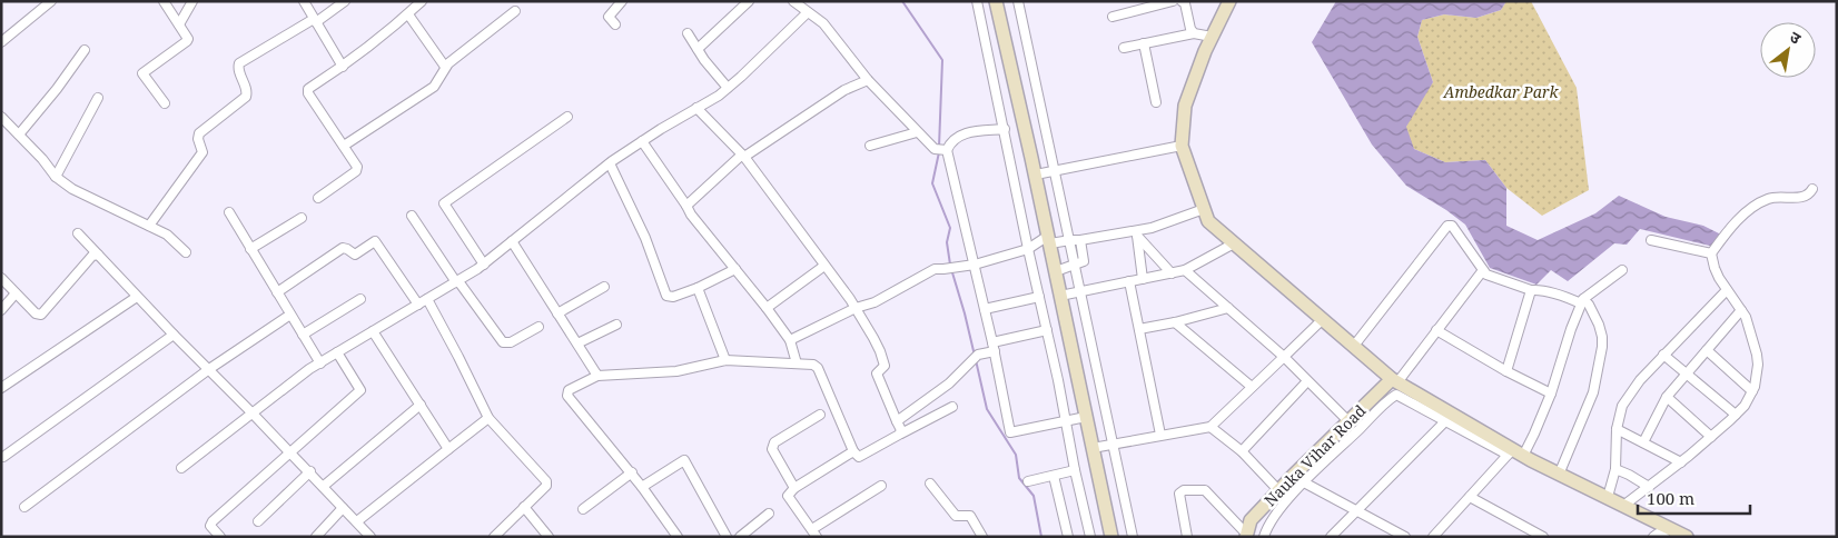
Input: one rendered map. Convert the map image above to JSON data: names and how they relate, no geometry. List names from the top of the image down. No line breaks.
{"streets":{"street":["Nauka Vihar Road"]},"parks":["Ambedkar Park"],"scale_bar":"100 m","north":"top right"}
